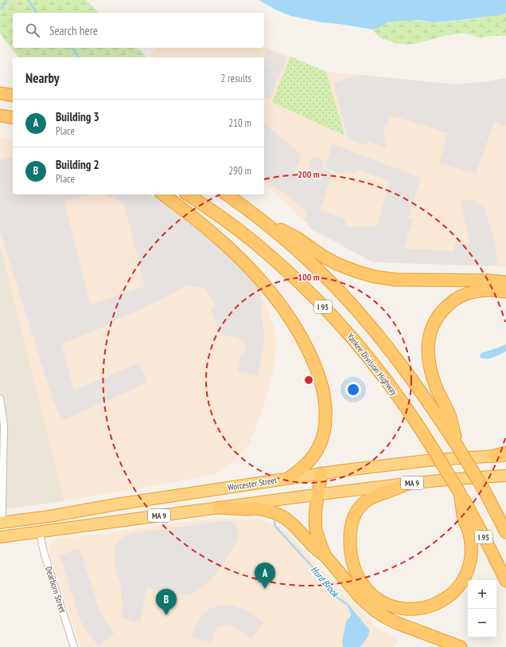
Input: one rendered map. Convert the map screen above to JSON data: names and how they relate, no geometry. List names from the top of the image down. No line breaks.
{"streets":{"highway":["I 95","Yankee Division Highway","MA 9","Worcester Street"],"street":["Dearborn Street"]},"crossings":[["MA 9","Dearborn Street"]],"water":["Hurd Brook"],"page":{"search":"Search here","heading":["Nearby","2 results"],"list":[{"mark":"A","name":"Building 3","note":"Place","value":"210 m"},{"mark":"B","name":"Building 2","note":"Place","value":"290 m"}],"pins":["A","B"],"map_buttons":["+","−"]},"rings":["200 m","100 m"]}
